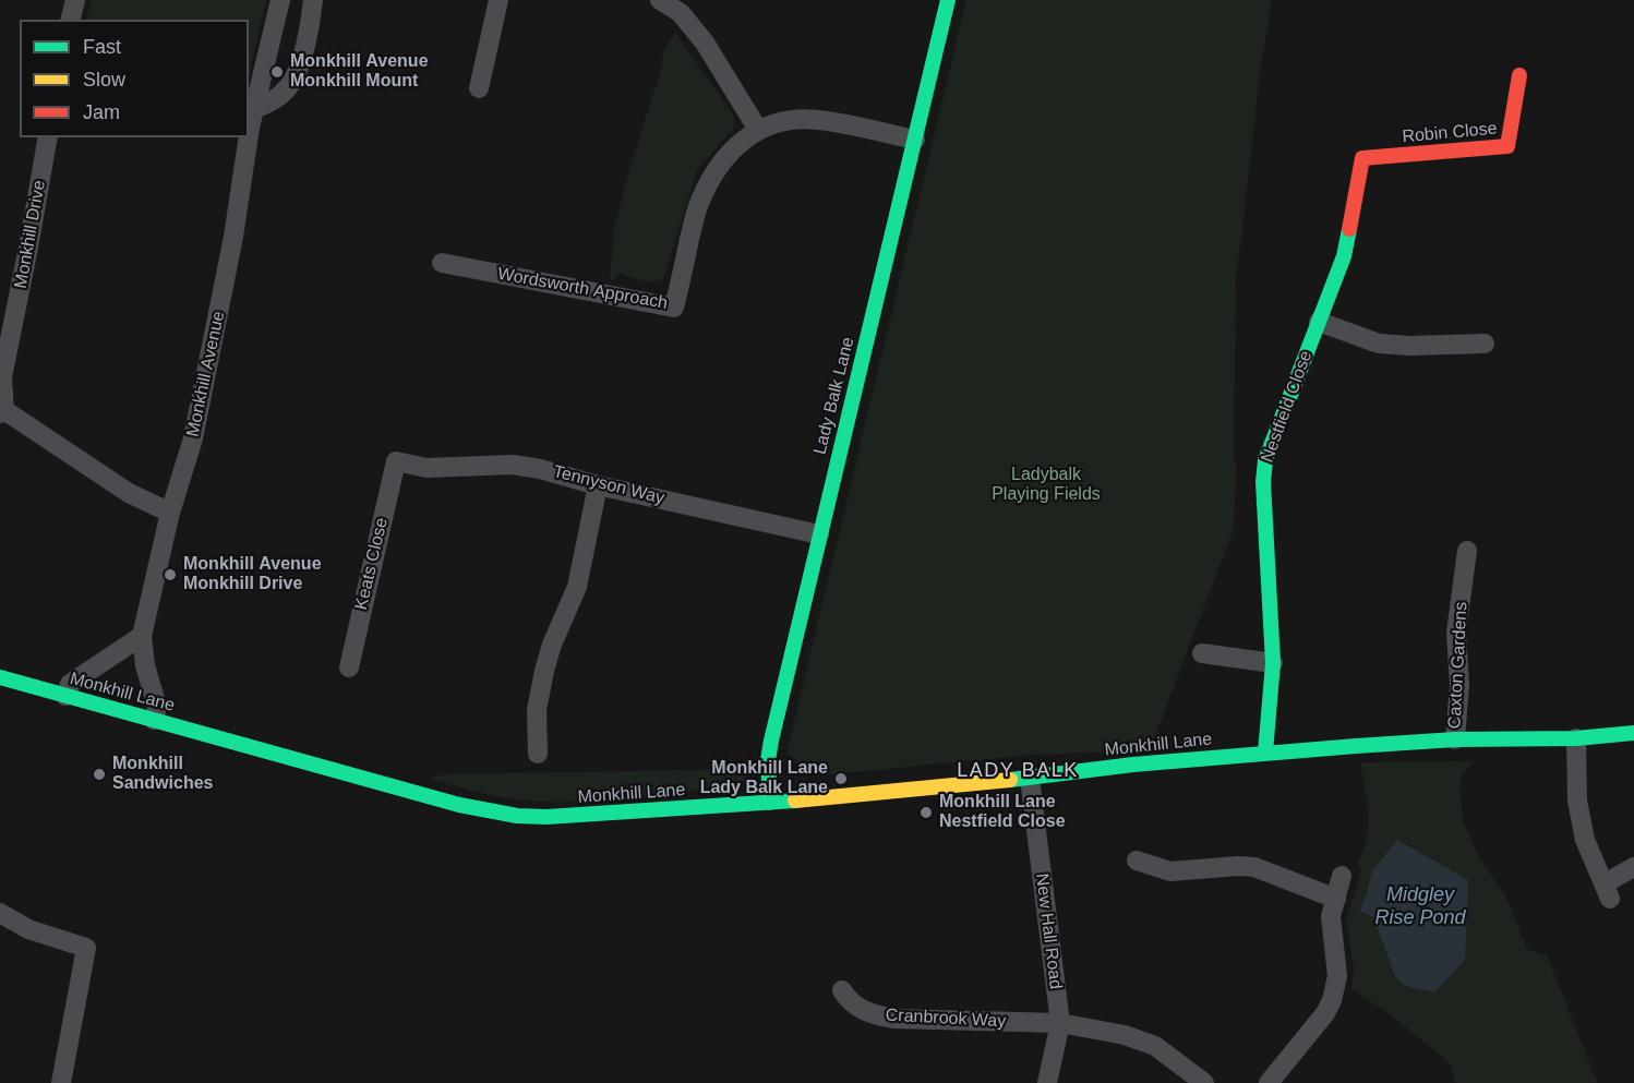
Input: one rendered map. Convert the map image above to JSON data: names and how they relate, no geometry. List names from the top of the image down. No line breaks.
{"streets":{"street":["Robin Close","Monkhill Drive","Wordsworth Approach","Monkhill Avenue","Lady Balk Lane","Nestfield Close","Tennyson Way","Keats Close","Caxton Gardens","Monkhill Lane","New Hall Road","Cranbrook Way"]},"crossings":[["Robin Close","Nestfield Close"],["Monkhill Drive","Monkhill Avenue"],["Wordsworth Approach","Lady Balk Lane"],["Monkhill Avenue","Monkhill Lane"],["Lady Balk Lane","Tennyson Way"],["Lady Balk Lane","Monkhill Lane"],["Nestfield Close","Monkhill Lane"],["Tennyson Way","Keats Close"],["Caxton Gardens","Monkhill Lane"],["Monkhill Lane","New Hall Road"],["New Hall Road","Cranbrook Way"]],"districts":["LADY BALK"],"water":["Midgley Rise Pond"],"parks":["Ladybalk Playing Fields"],"places":["Monkhill Avenue Monkhill Mount","Monkhill Avenue Monkhill Drive","Monkhill Sandwiches","Monkhill Lane Lady Balk Lane","Monkhill Lane Nestfield Close"],"legend":["Fast","Slow","Jam"]}
